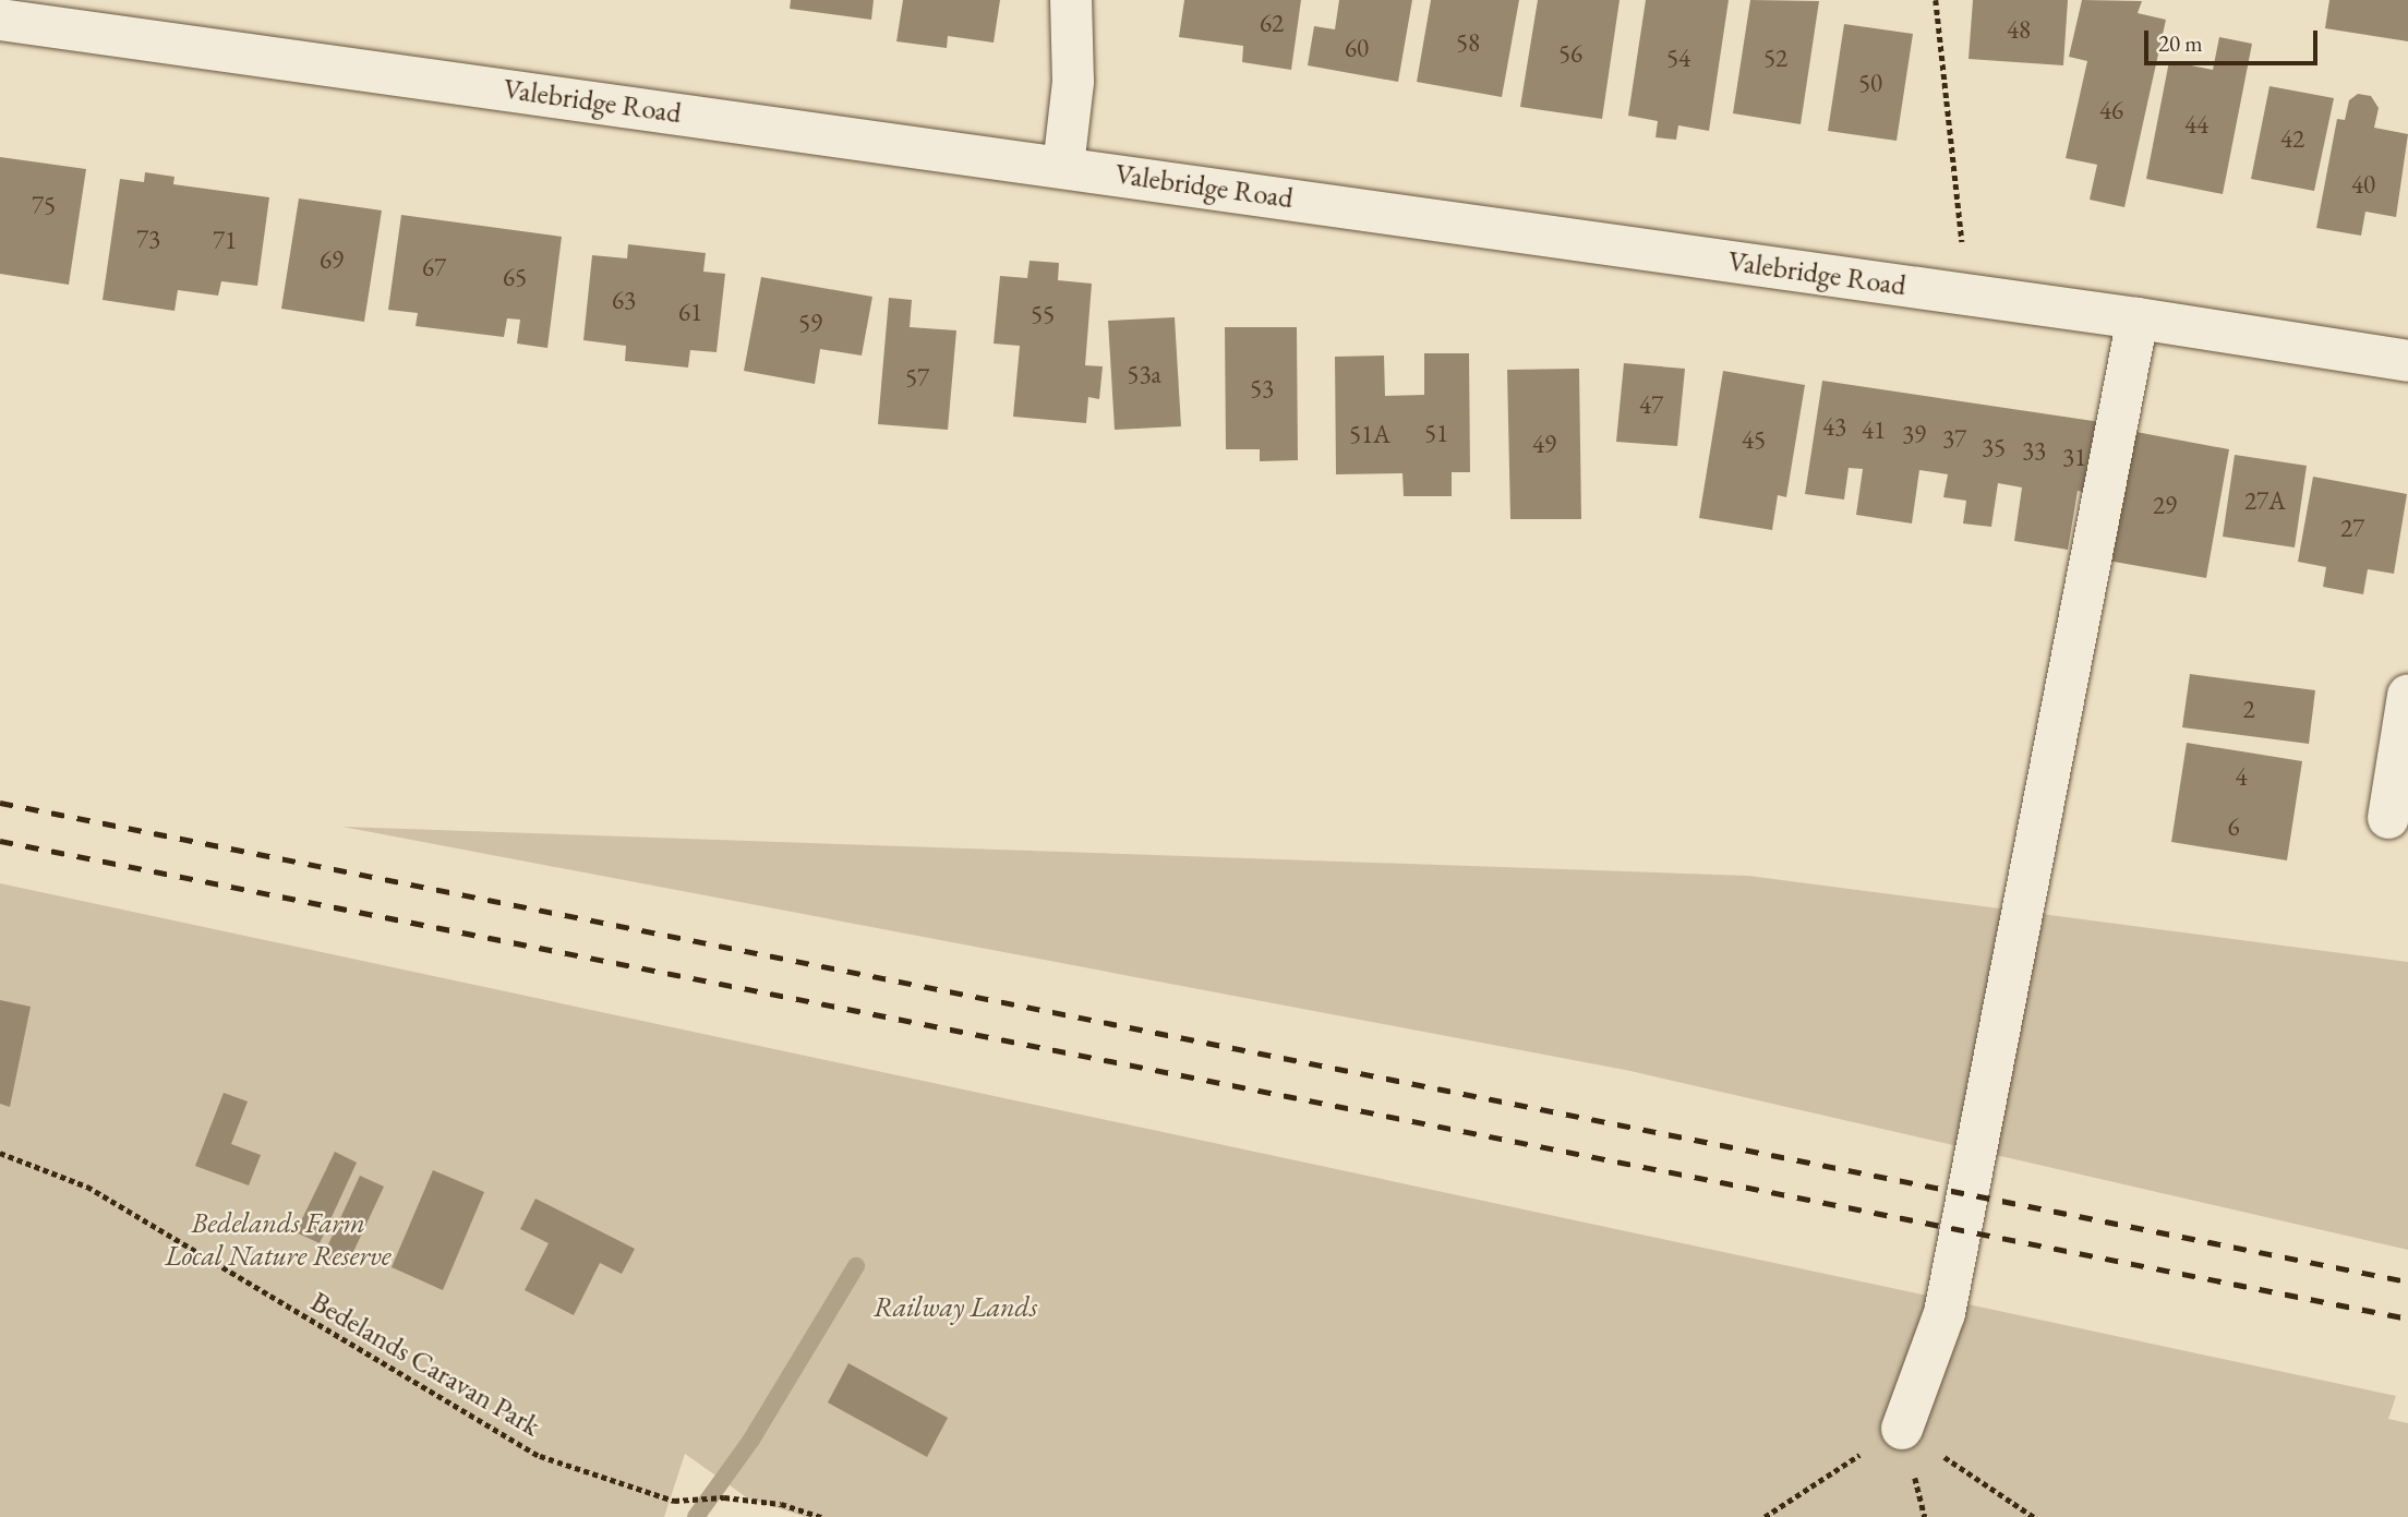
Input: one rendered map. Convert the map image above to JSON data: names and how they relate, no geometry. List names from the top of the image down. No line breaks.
{"streets":{"street":["Valebridge Road"],"path":["Bedelands Caravan Park"]},"parks":["Bedelands Farm Local Nature Reserve","Railway Lands"],"house_numbers":["62","48","58","60","56","54","52","50","46","44","42","40","75","73","71","69","67","65","63","61","55","59","53a","57","53","47","43","41","51","51A","39","37","45","49","35","33","31","27A","29","27","2","4","6"],"scale_bar":"20 m"}
